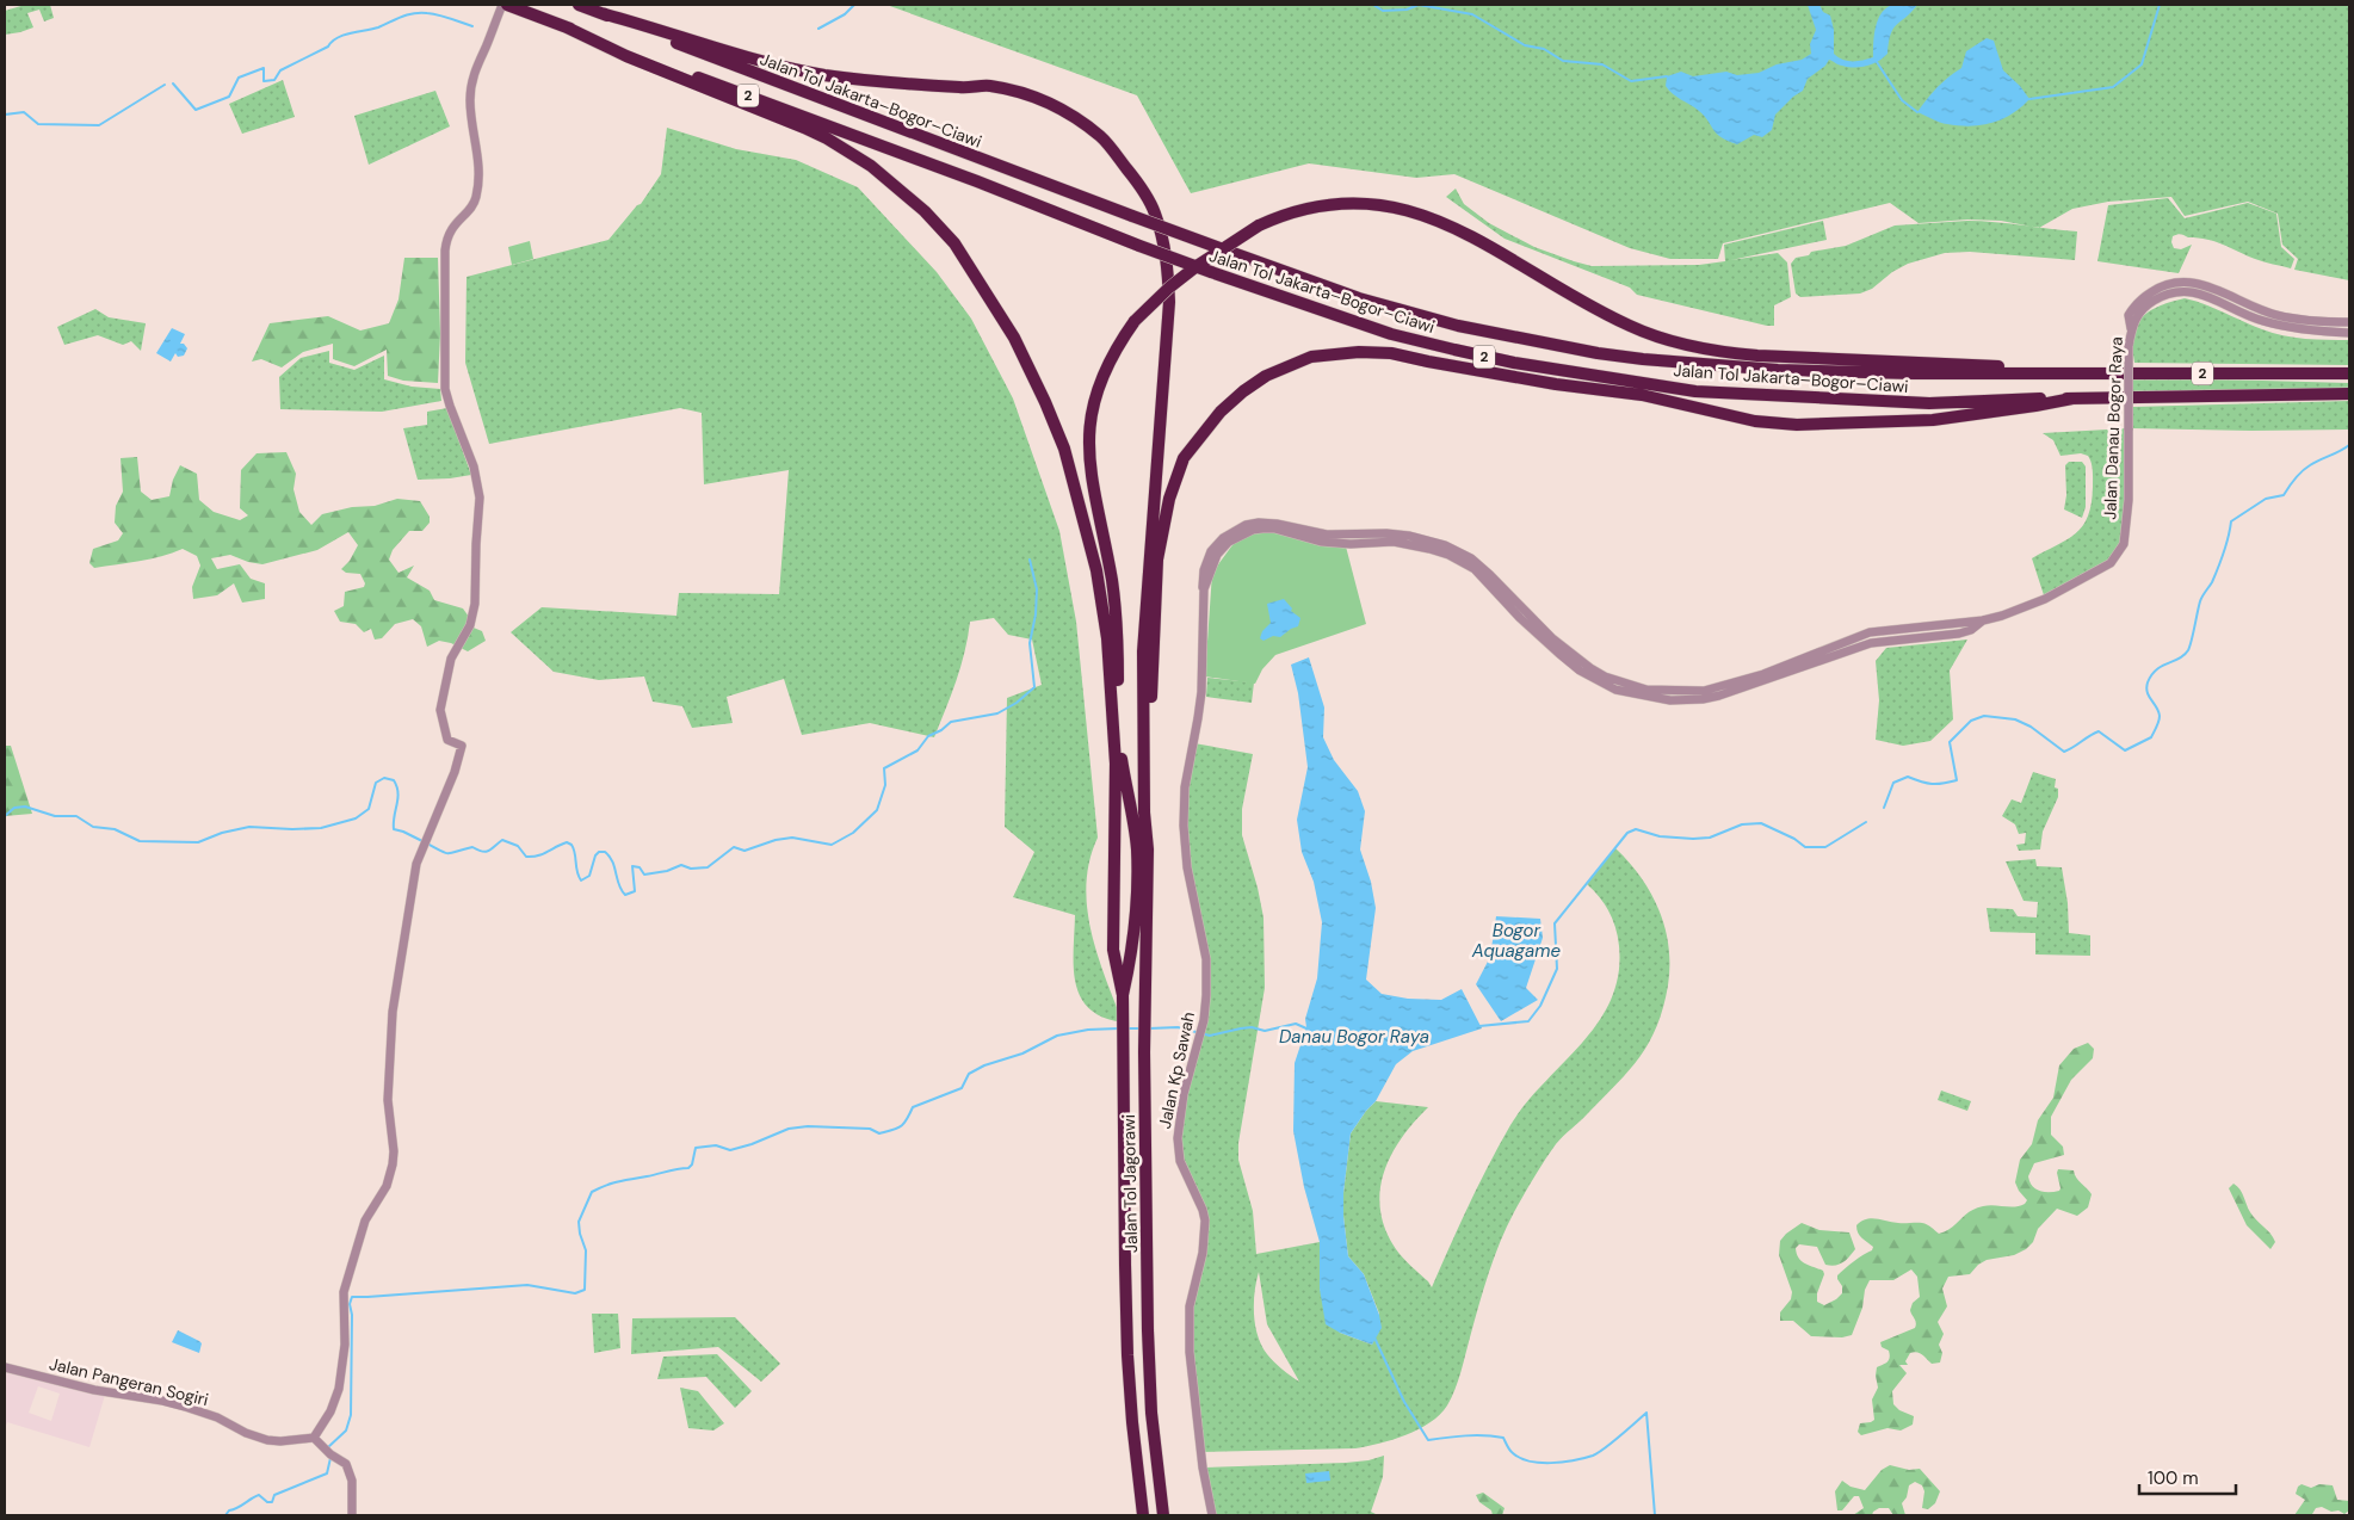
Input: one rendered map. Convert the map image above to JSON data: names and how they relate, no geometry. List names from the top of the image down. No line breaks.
{"streets":{"highway":["2","Jalan Tol Jakarta–Bogor–Ciawi","Jalan Tol Jagorawi"],"street":["Jalan Danau Bogor Raya","Jalan Kp Sawah","Jalan Pangeran Sogiri"]},"crossings":[["Jalan Danau Bogor Raya","Jalan Kp Sawah"]],"water":["Bogor Aquagame","Danau Bogor Raya"],"scale_bar":"100 m"}
